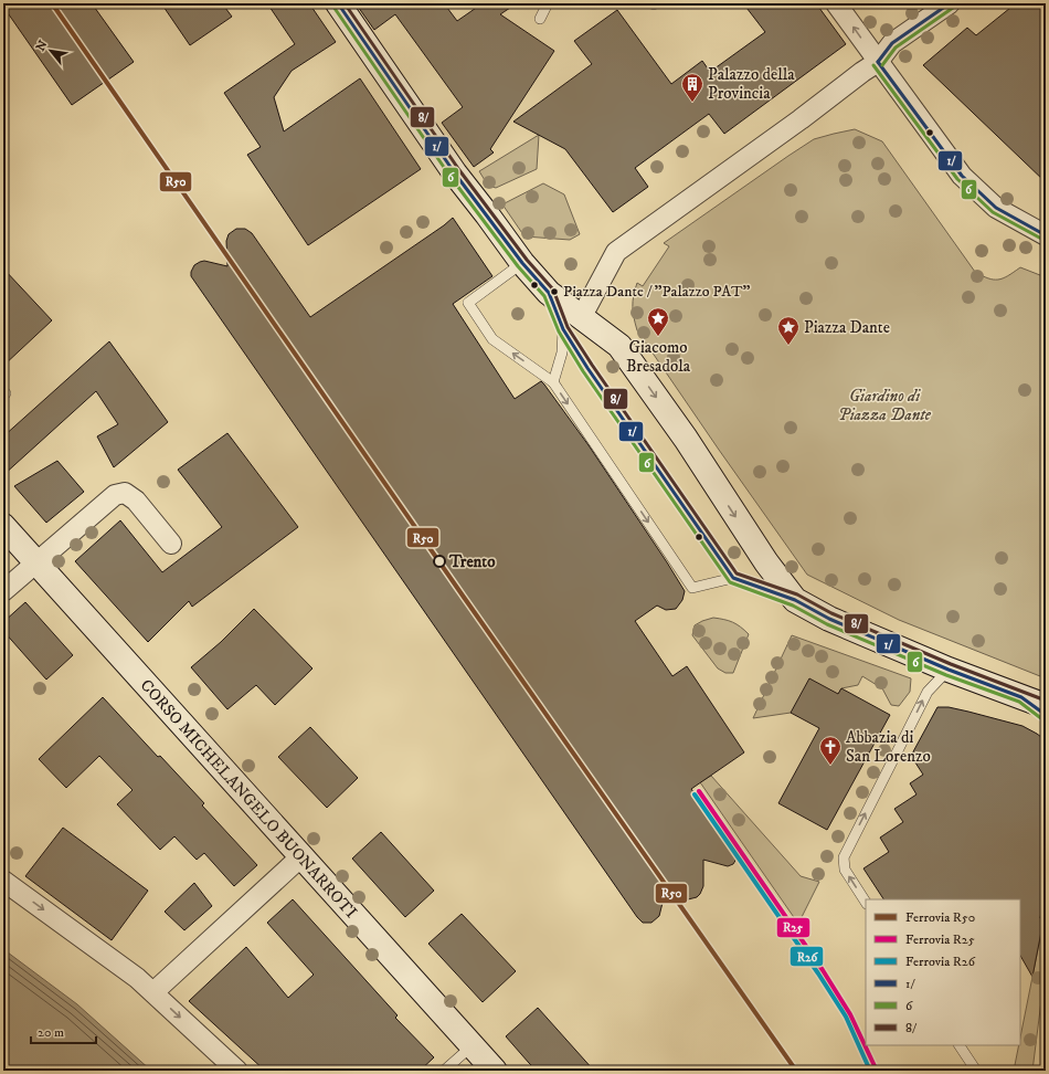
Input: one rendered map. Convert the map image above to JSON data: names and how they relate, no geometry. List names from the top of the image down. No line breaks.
{"streets":{"main road":["CORSO MICHELANGELO BUONARROTI"]},"parks":["Giardino di Piazza Dante"],"places":{"building":["Palazzo della Provincia"],"other":["Piazza Dante / \"Palazzo PAT\"","Trento"],"place":["Giacomo Bresadola","Piazza Dante"],"church":["Abbazia di San Lorenzo"]},"lines":["rail line R50","transit line 1/","transit line 8/","transit line 6","rail line R25","rail line R26"],"legend":["Ferrovia R50","Ferrovia R25","Ferrovia R26","1/","6","8/"],"scale_bar":"20 m","north":"top left"}
